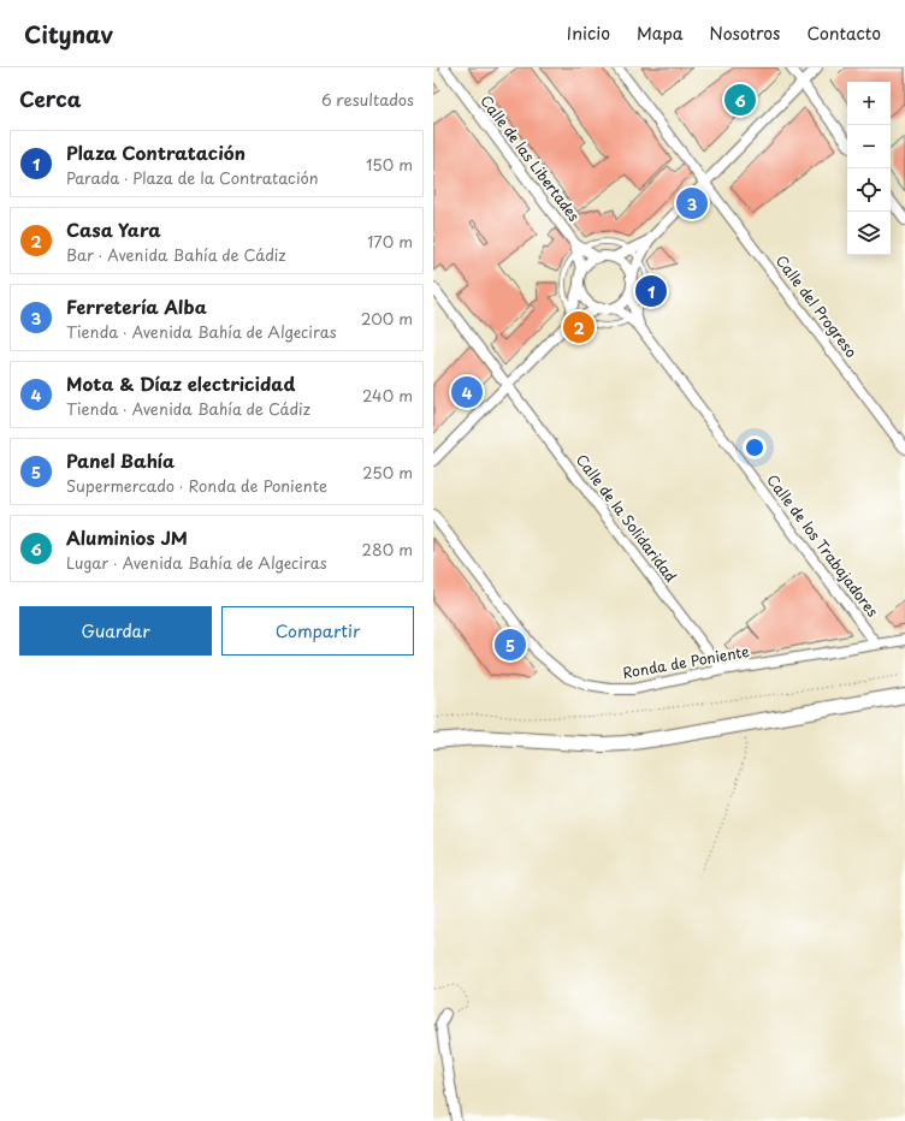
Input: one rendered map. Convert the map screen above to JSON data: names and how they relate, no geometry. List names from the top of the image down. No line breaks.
{"streets":{"street":["Calle de las Libertades","Calle del Progreso","Calle de la Solidaridad","Calle de los Trabajadores","Ronda de Poniente"]},"crossings":[["Calle de las Libertades","Calle de los Trabajadores"],["Calle de la Solidaridad","Ronda de Poniente"],["Calle de los Trabajadores","Ronda de Poniente"]],"page":{"header":"Citynav","nav":["Inicio","Mapa","Nosotros","Contacto"],"heading":["Cerca","6 resultados"],"map_buttons":["+","−"],"pins":["6","3","1","2","4","5"],"list":[{"mark":"1","name":"Plaza Contratación","note":"Parada · Plaza de la Contratación","value":"150 m"},{"mark":"2","name":"Casa Yara","note":"Bar · Avenida Bahía de Cádiz","value":"170 m"},{"mark":"3","name":"Ferretería Alba","note":"Tienda · Avenida Bahía de Algeciras","value":"200 m"},{"mark":"4","name":"Mota & Díaz electricidad","note":"Tienda · Avenida Bahía de Cádiz","value":"240 m"},{"mark":"5","name":"Panel Bahía","note":"Supermercado · Ronda de Poniente","value":"250 m"},{"mark":"6","name":"Aluminios JM","note":"Lugar · Avenida Bahía de Algeciras","value":"280 m"}],"buttons":["Guardar","Compartir"]}}
